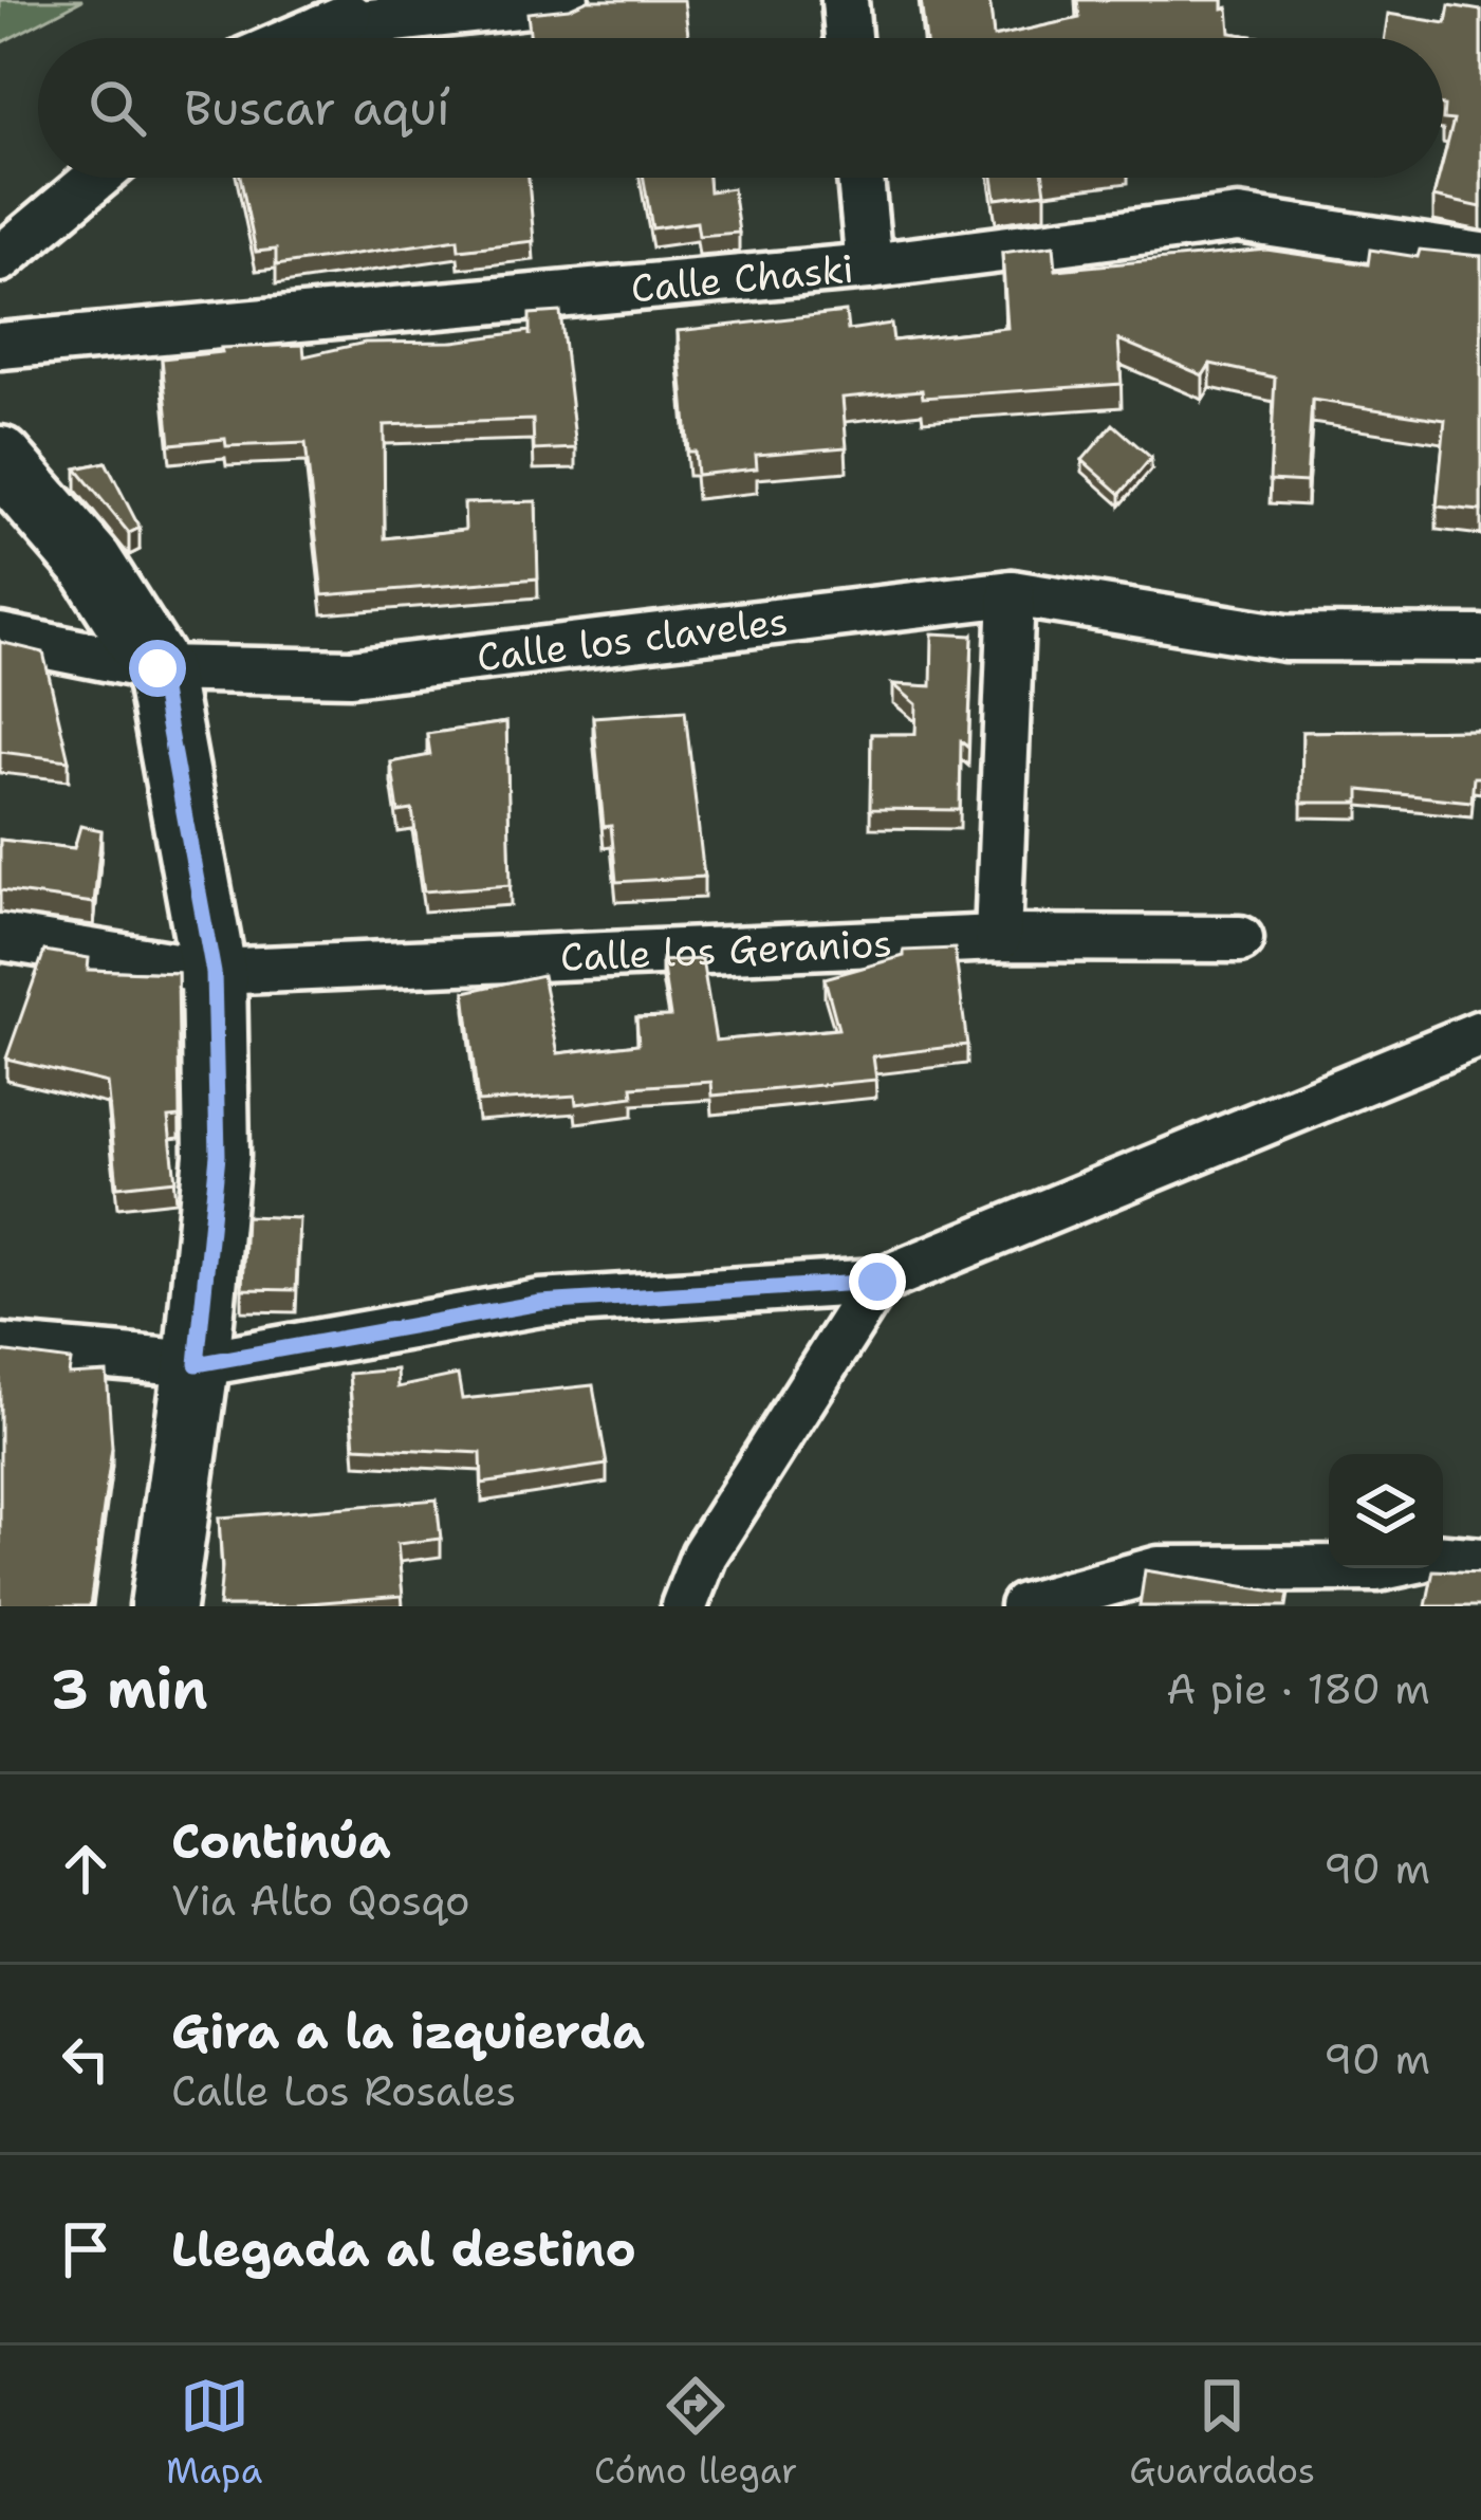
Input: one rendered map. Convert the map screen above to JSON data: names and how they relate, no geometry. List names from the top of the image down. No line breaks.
{"streets":{"street":["Calle Chaski","Calle los claveles","Calle los Geranios"]},"page":{"search":"Buscar aquí","heading":["3 min","A pie · 180 m"],"list":[["Continúa","Via Alto Qosqo","90 m"],["Gira a la izquierda","Calle Los Rosales","90 m"],"Llegada al destino"],"nav":["Mapa","Cómo llegar","Guardados"]}}
